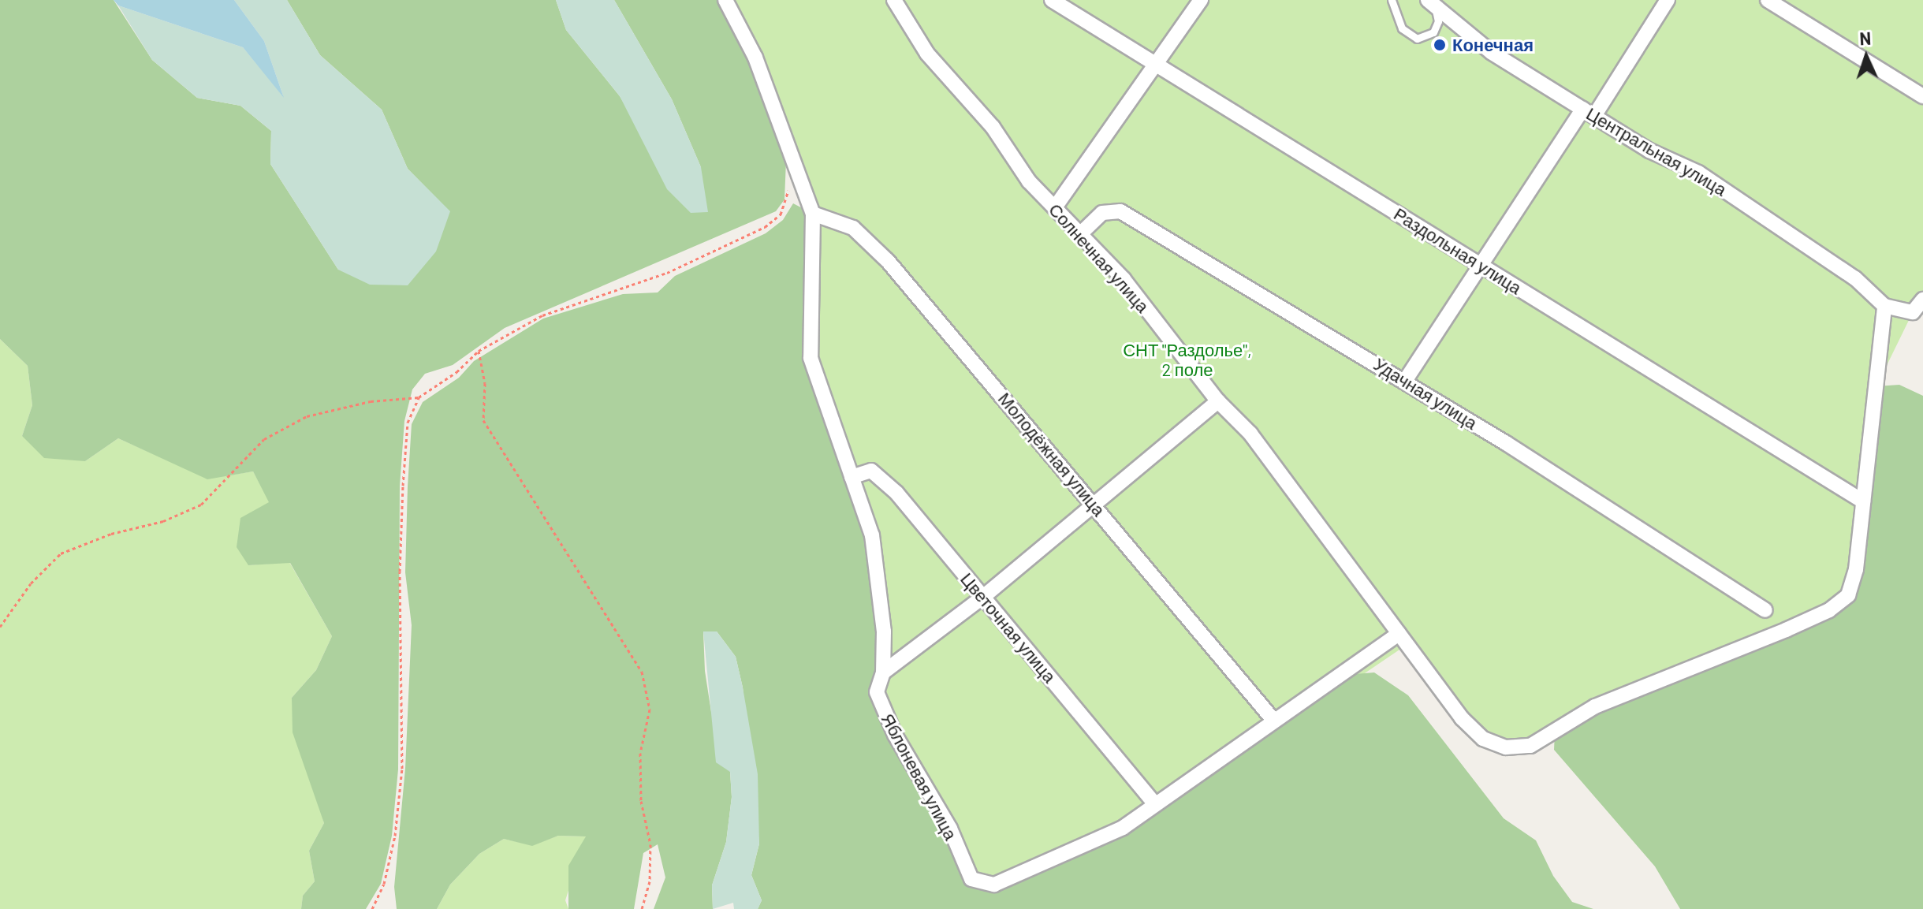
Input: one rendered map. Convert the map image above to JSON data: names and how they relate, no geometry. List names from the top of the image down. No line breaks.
{"streets":{"street":["Центральная улица","Раздольная улица","Солнечная улица","Удачная улица","Молодёжная улица","Цветочная улица","Яблоневая улица"]},"crossings":[["Центральная улица","Солнечная улица"],["Раздольная улица","Солнечная улица"],["Солнечная улица","Удачная улица"],["Молодёжная улица","Яблоневая улица"],["Цветочная улица","Яблоневая улица"]],"parks":["СНТ \"Раздолье\", 2 поле"],"places":["Конечная"],"north":"top"}
